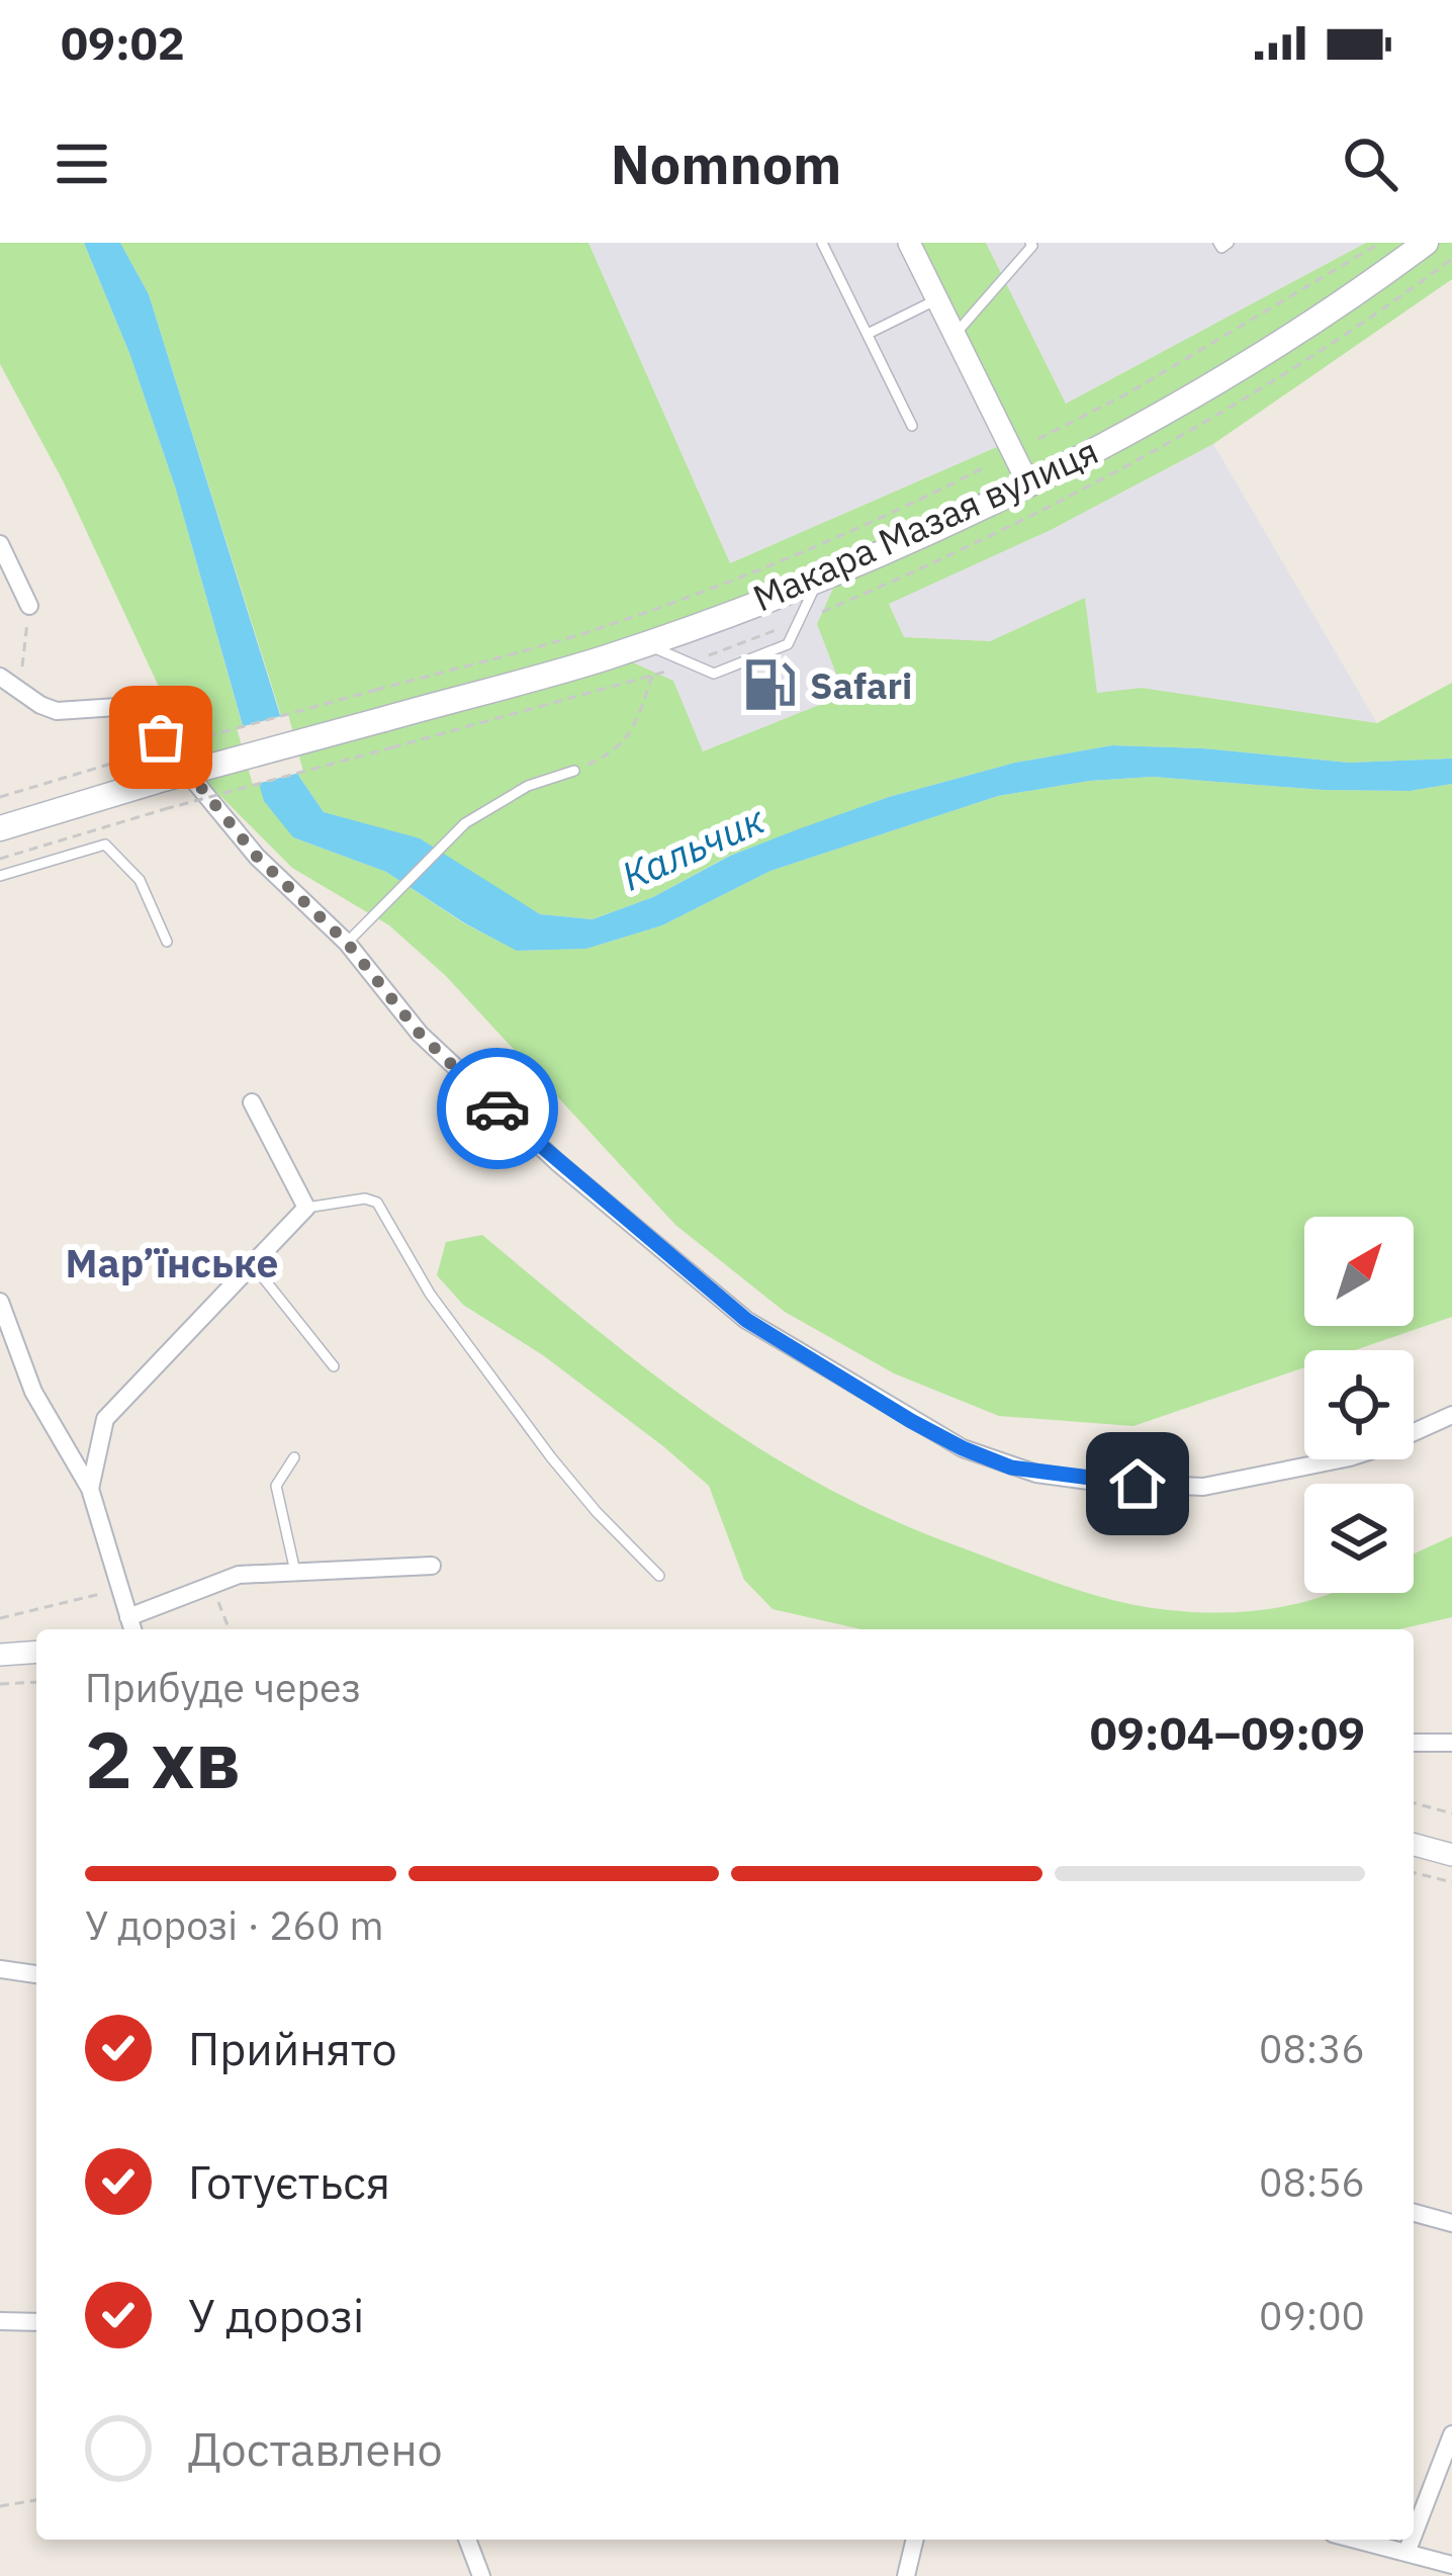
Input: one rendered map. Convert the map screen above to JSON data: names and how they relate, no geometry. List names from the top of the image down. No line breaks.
{"streets":{"main road":["Макара Мазая вулиця"]},"districts":["Мар’їнське"],"water":["Кальчик"],"places":{"fuel station":["Safari"]},"north":"top right","page":{"status":"09:02","header":"Nomnom","heading":["2 хв","Прибуде через","09:04–09:09"],"bar":"У дорозі · 260 m","list":[["Прийнято","08:36"],["Готується","08:56"],["У дорозі","09:00"],"Доставлено"]}}
